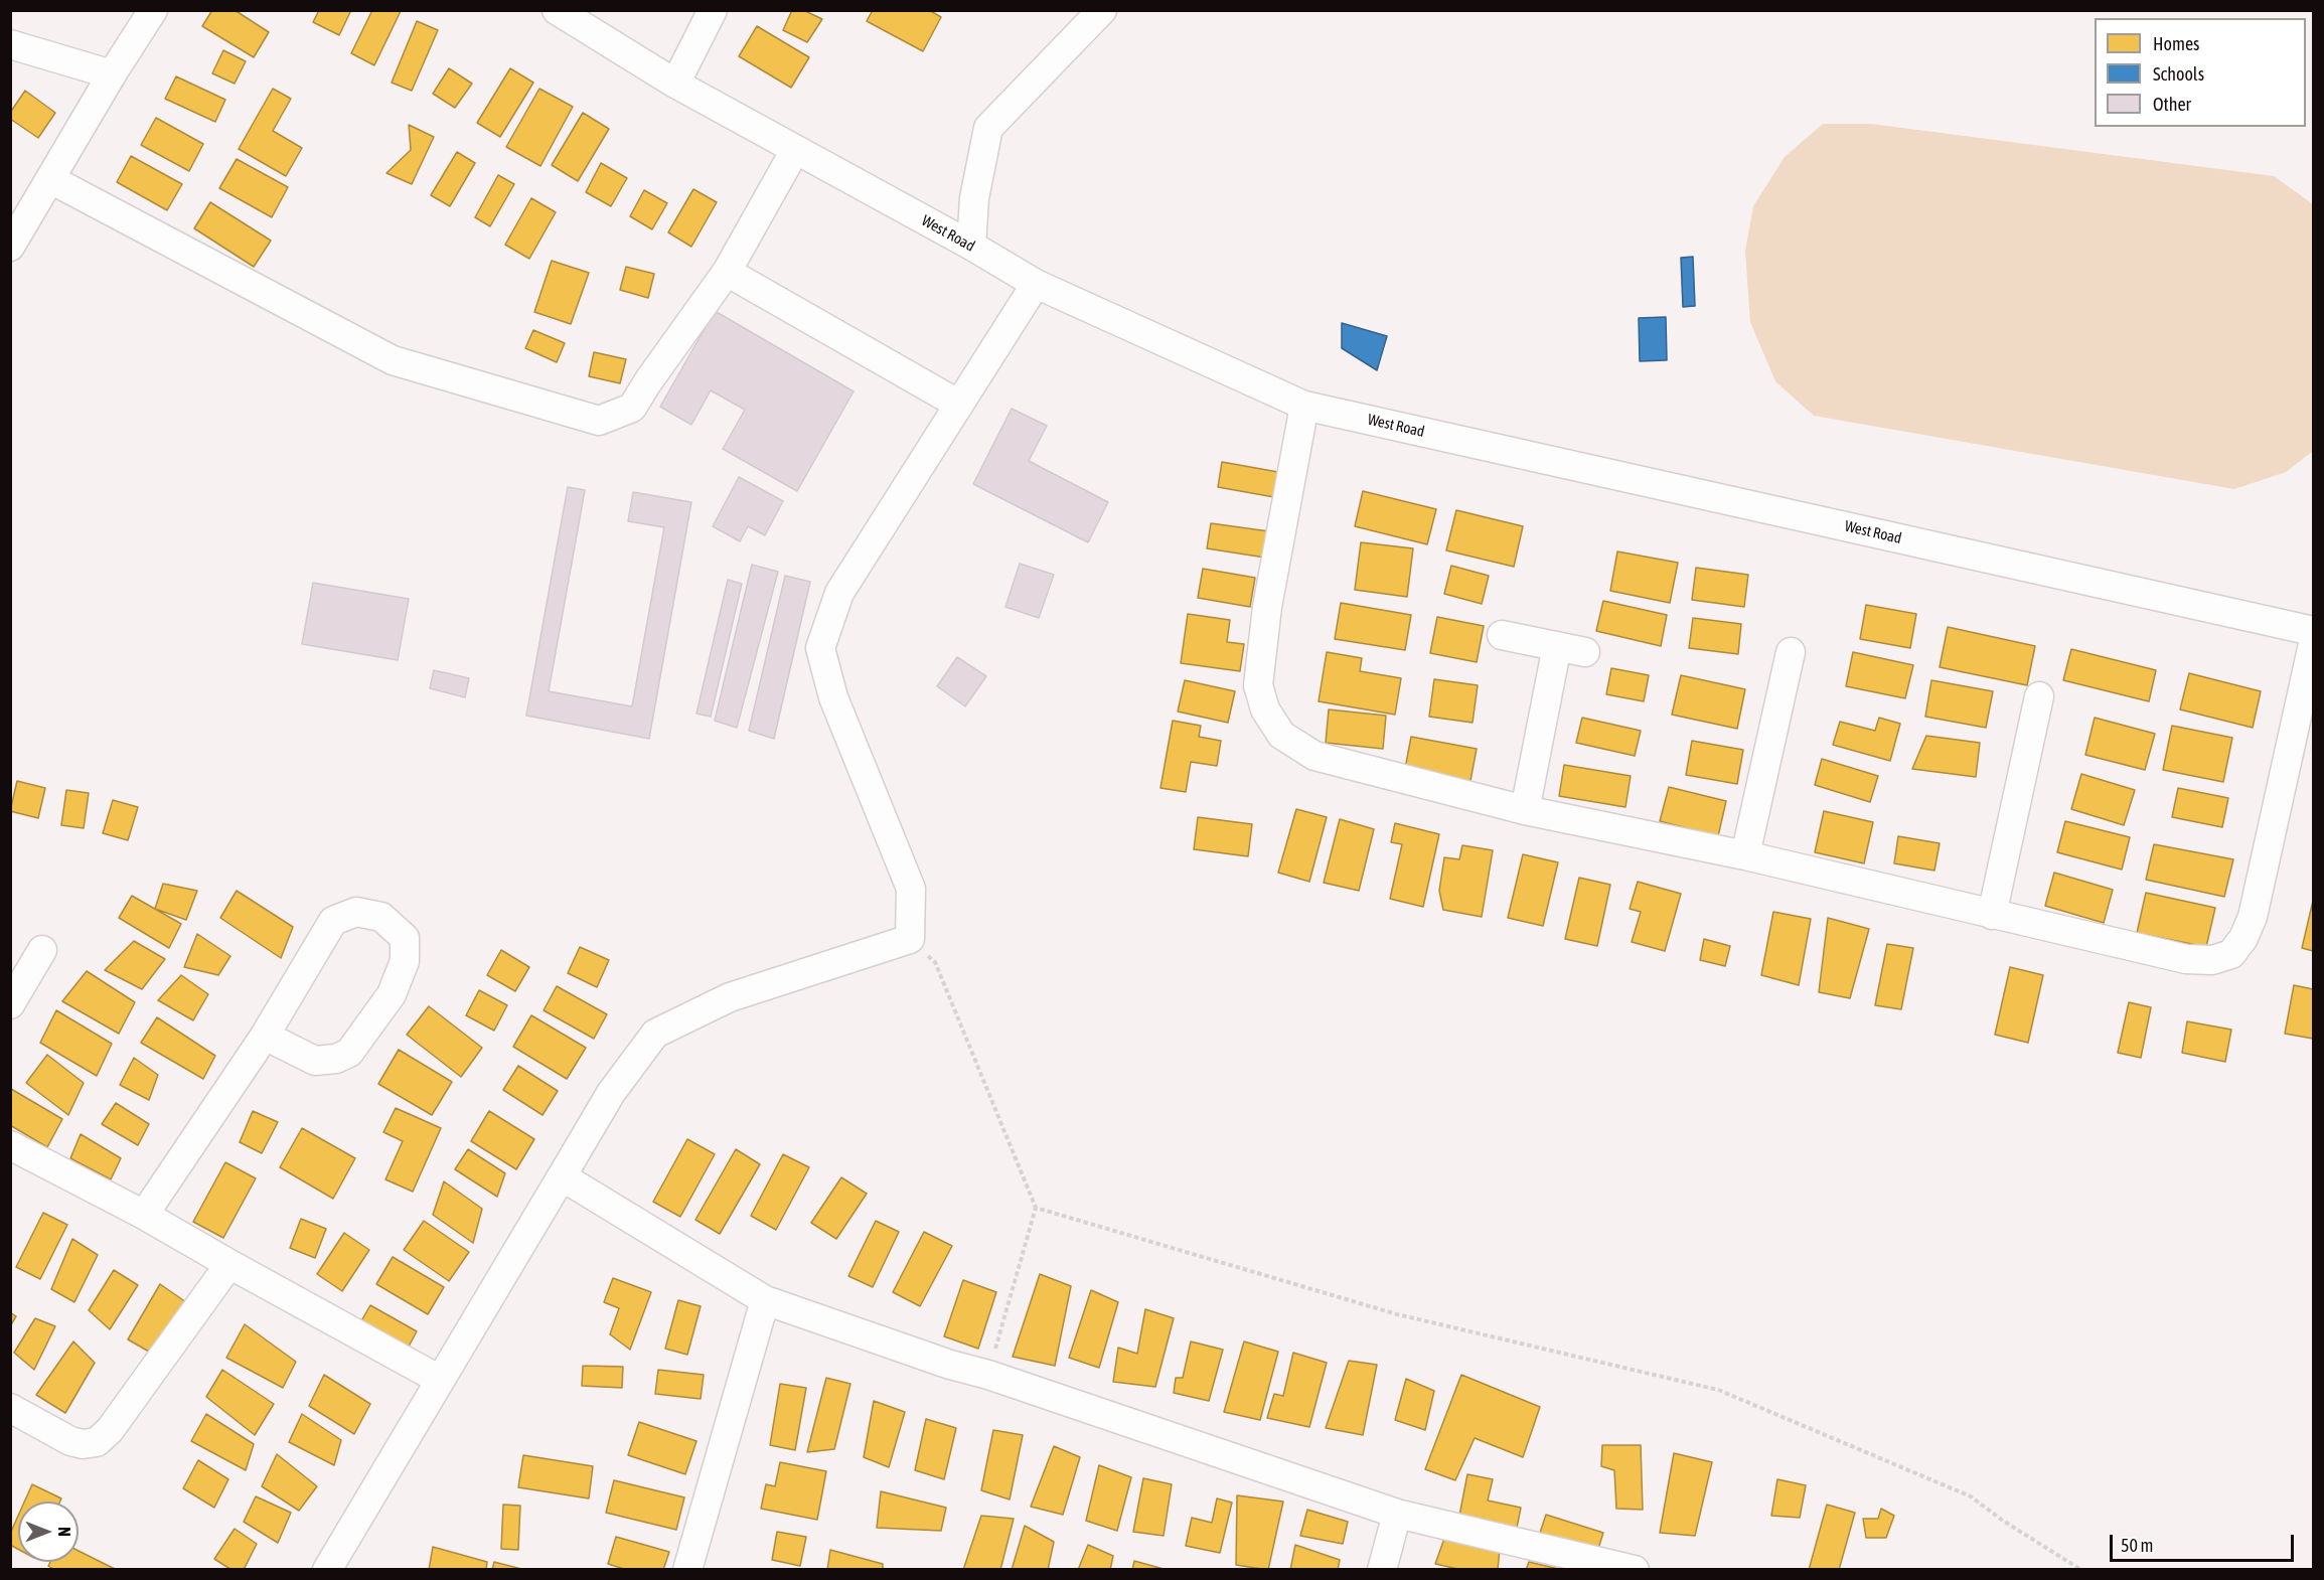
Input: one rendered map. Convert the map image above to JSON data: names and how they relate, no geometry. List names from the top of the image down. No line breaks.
{"streets":{"street":["West Road"]},"legend":["Homes","Schools","Other"],"scale_bar":"50 m","north":"right"}
